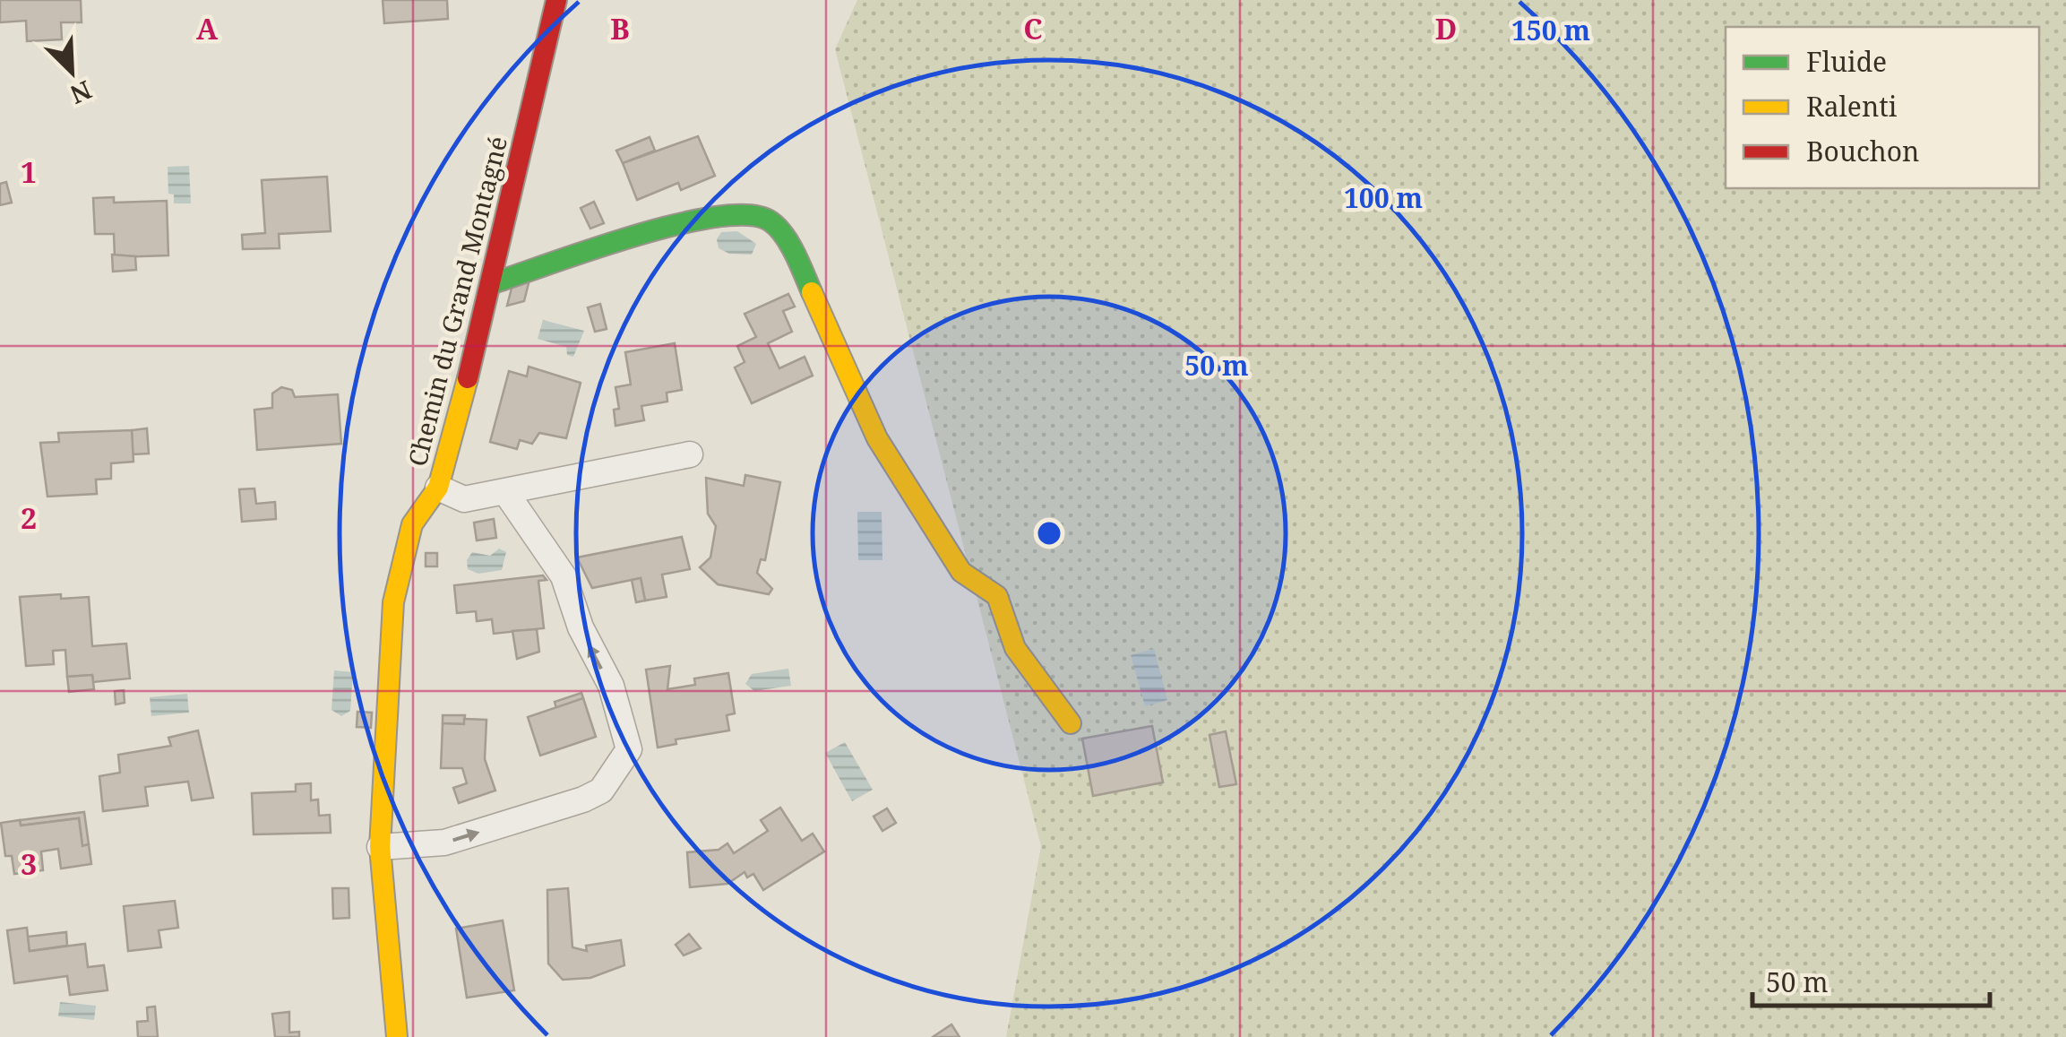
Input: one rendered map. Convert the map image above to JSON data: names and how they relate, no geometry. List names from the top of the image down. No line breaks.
{"streets":{"street":["Chemin du Grand Montagné"]},"legend":["Fluide","Ralenti","Bouchon"],"scale_bar":"50 m","north":"bottom right","grid":{"columns":["A","B","C","D"],"rows":["1","2","3"]},"rings":["150 m","100 m","50 m"]}
